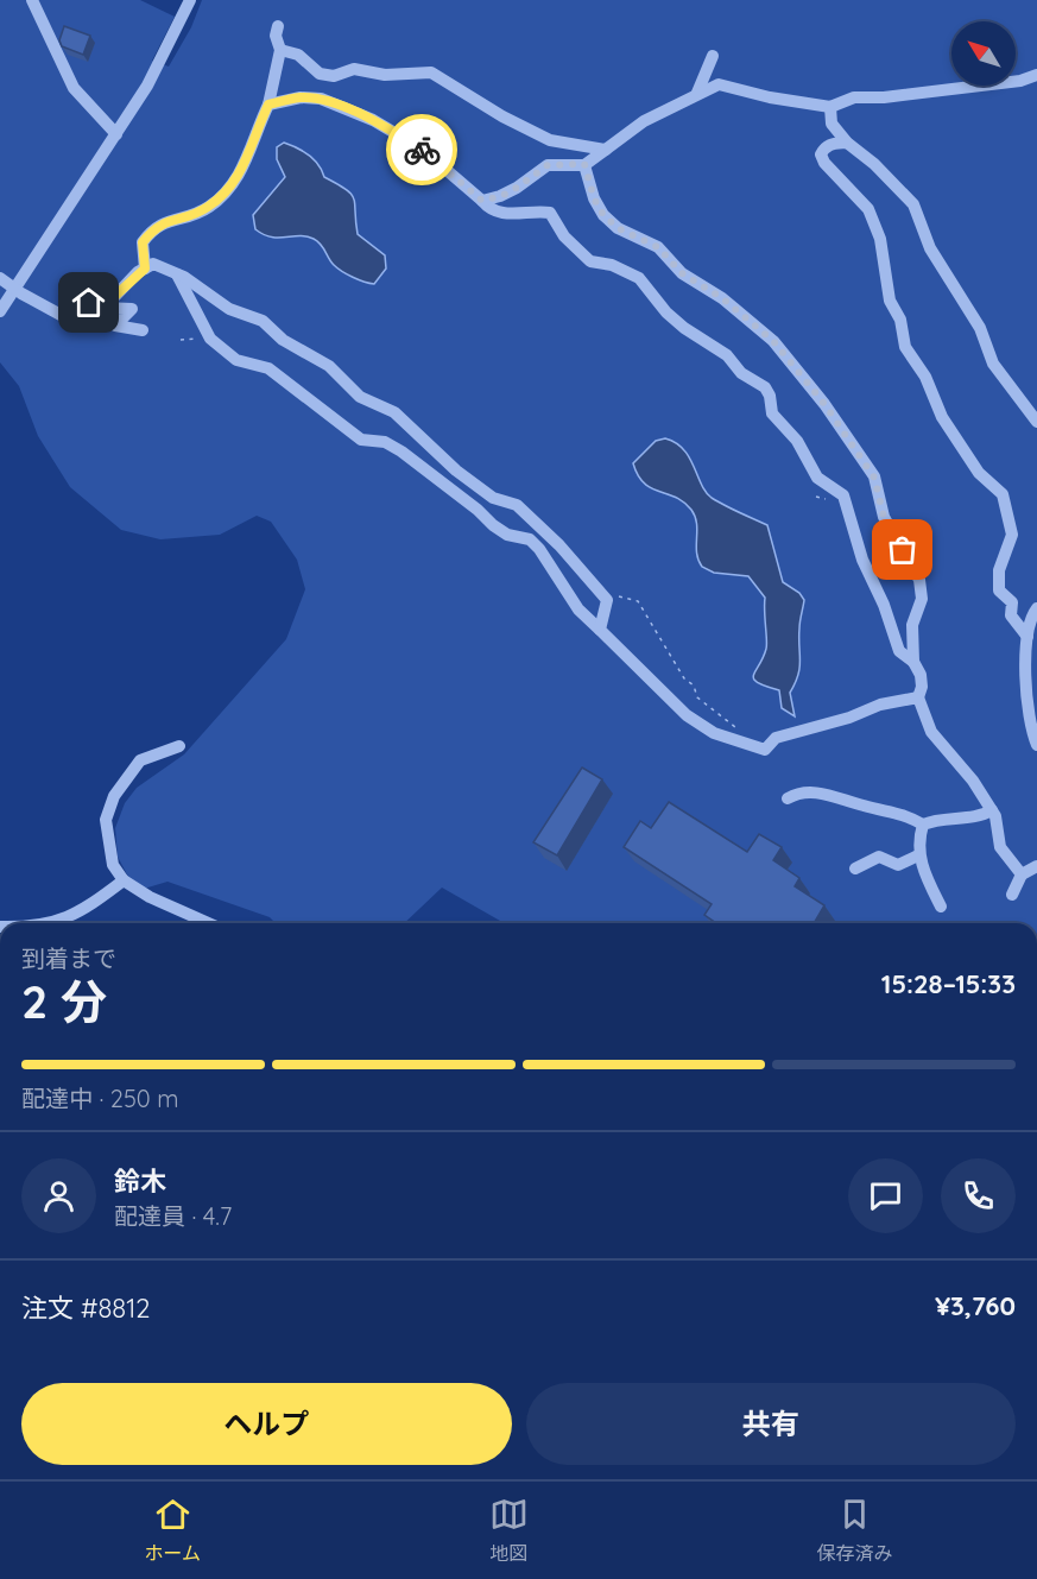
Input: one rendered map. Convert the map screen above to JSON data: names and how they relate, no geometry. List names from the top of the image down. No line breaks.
{"north":"top left","page":{"heading":["2 分","到着まで","15:28–15:33"],"panel":["鈴木","配達員 · 4.7","注文 #8812","¥3,760"],"bar":"配達中 · 250 m","buttons":["ヘルプ","共有"],"tabs":["ホーム","地図","保存済み"]}}
